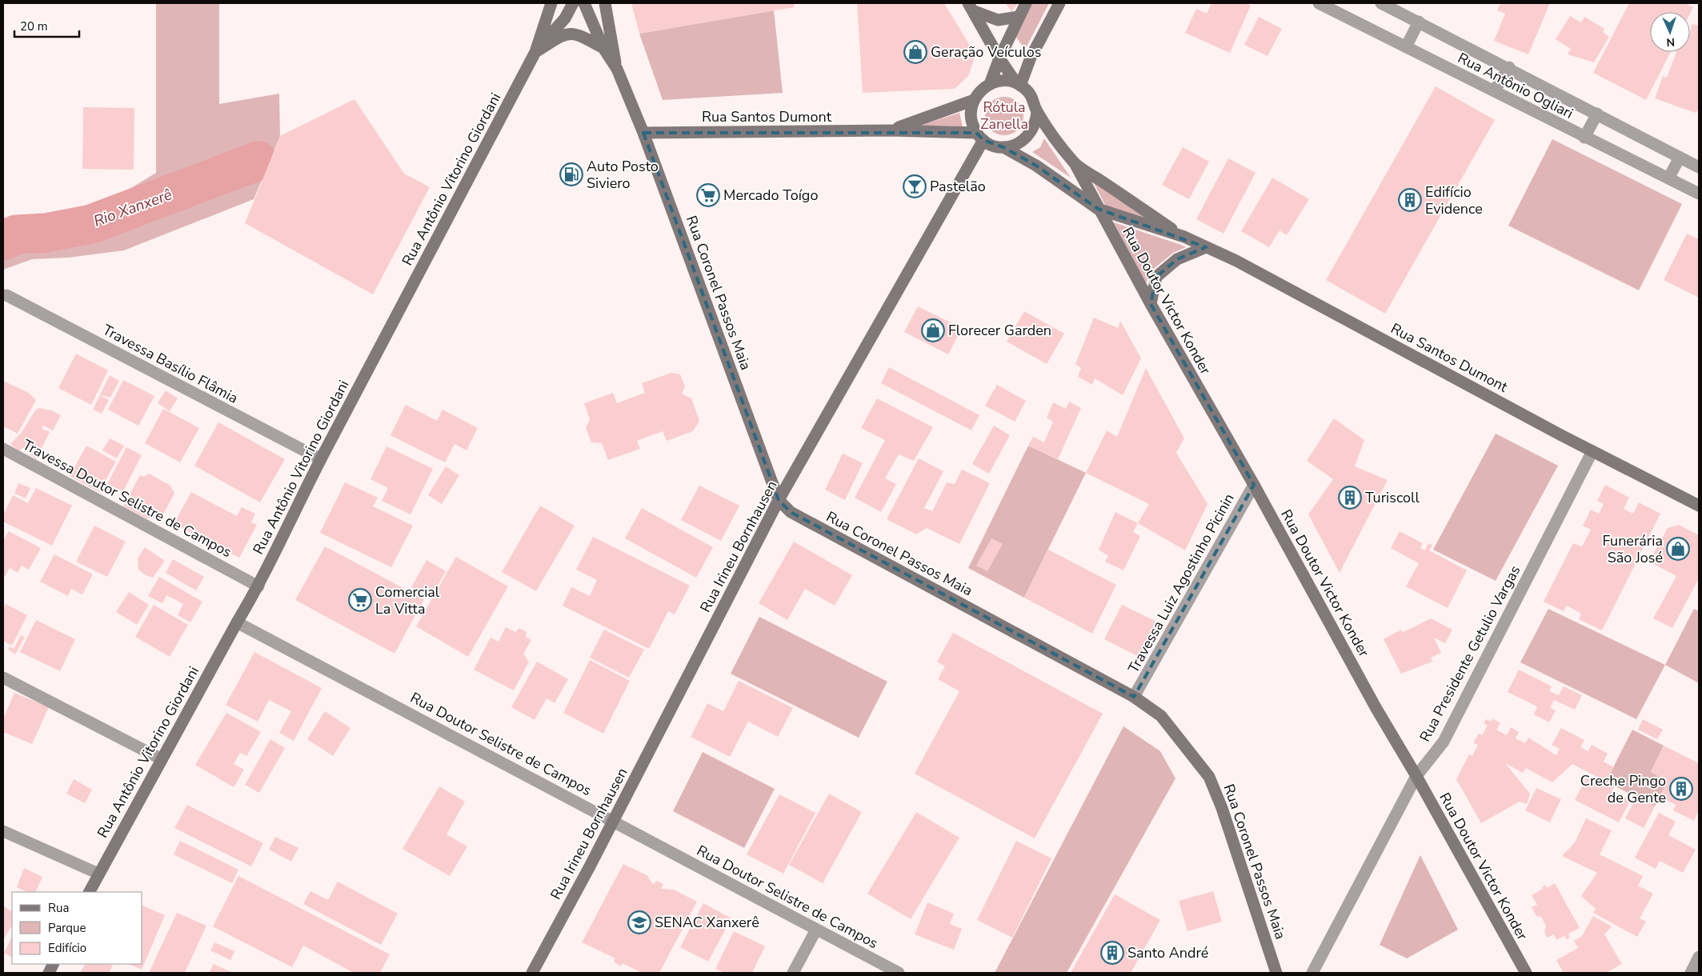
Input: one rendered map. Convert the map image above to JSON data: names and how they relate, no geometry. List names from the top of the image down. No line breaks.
{"streets":{"main road":["Rua Santos Dumont","Rua Antônio Vitorino Giordani","Rua Coronel Passos Maia","Rua Doutor Victor Konder","Rua Irineu Bornhausen"],"street":["Rua Antônio Ogliari","Travessa Basílio Flâmia","Travessa Doutor Selistre de Campos","Travessa Luiz Agostinho Picinin","Rua Presidente Getulio Vargas","Rua Doutor Selistre de Campos"]},"crossings":[["Rua Santos Dumont","Rua Coronel Passos Maia"],["Rua Santos Dumont","Rua Doutor Victor Konder"],["Rua Santos Dumont","Rua Irineu Bornhausen"],["Rua Santos Dumont","Rua Presidente Getulio Vargas"],["Rua Antônio Vitorino Giordani","Travessa Basílio Flâmia"],["Rua Antônio Vitorino Giordani","Travessa Doutor Selistre de Campos"],["Rua Antônio Vitorino Giordani","Rua Doutor Selistre de Campos"],["Rua Coronel Passos Maia","Rua Irineu Bornhausen"],["Rua Coronel Passos Maia","Travessa Luiz Agostinho Picinin"],["Rua Doutor Victor Konder","Travessa Luiz Agostinho Picinin"],["Rua Doutor Victor Konder","Rua Presidente Getulio Vargas"],["Rua Irineu Bornhausen","Rua Doutor Selistre de Campos"]],"water":["Rio Xanxerê"],"parks":["Rótula Zanella"],"places":{"shop":["Geração Veículos","Florecer Garden","Funerária São José"],"fuel station":["Auto Posto Siviero"],"bar":["Pastelão"],"supermarket":["Mercado Toígo","Comercial La Vitta"],"building":["Edifício Evidence","Turiscoll","Creche Pingo de Gente","Santo André"],"school or university":["SENAC Xanxerê"]},"legend":["Rua","Parque","Edifício"],"scale_bar":"20 m","north":"bottom"}
